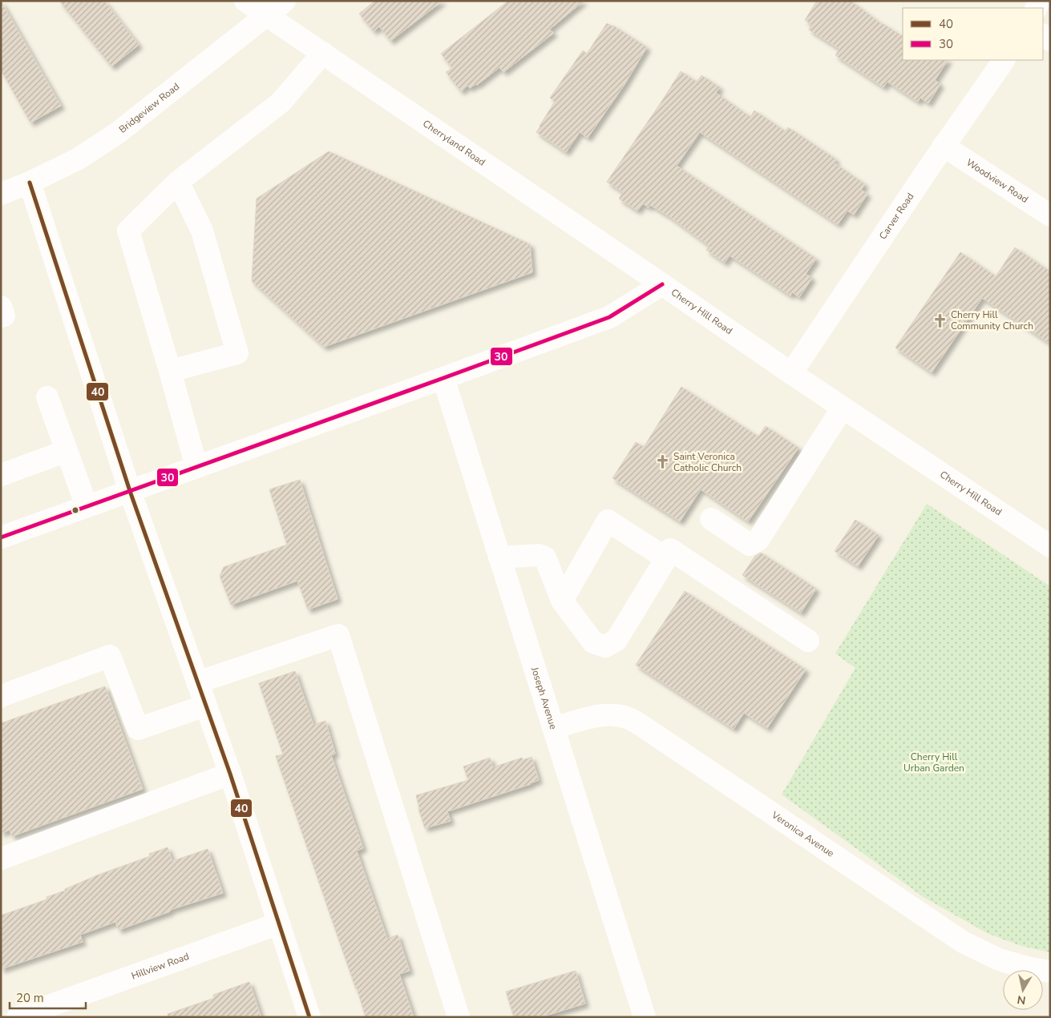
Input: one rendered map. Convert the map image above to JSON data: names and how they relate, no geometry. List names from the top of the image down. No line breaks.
{"streets":{"street":["Bridgeview Road","Cherryland Road","Woodview Road","Carver Road","Cherry Hill Road","Joseph Avenue","Veronica Avenue","Hillview Road"]},"crossings":[["Bridgeview Road","Cherryland Road"],["Cherryland Road","Cherry Hill Road"],["Woodview Road","Carver Road"],["Carver Road","Cherry Hill Road"],["Cherry Hill Road","Joseph Avenue"],["Joseph Avenue","Veronica Avenue"]],"parks":["Cherry Hill Urban Garden"],"places":{"church":["Cherry Hill Community Church","Saint Veronica Catholic Church"]},"lines":["transit line 40","transit line 30"],"legend":["40","30"],"scale_bar":"20 m","north":"bottom"}
